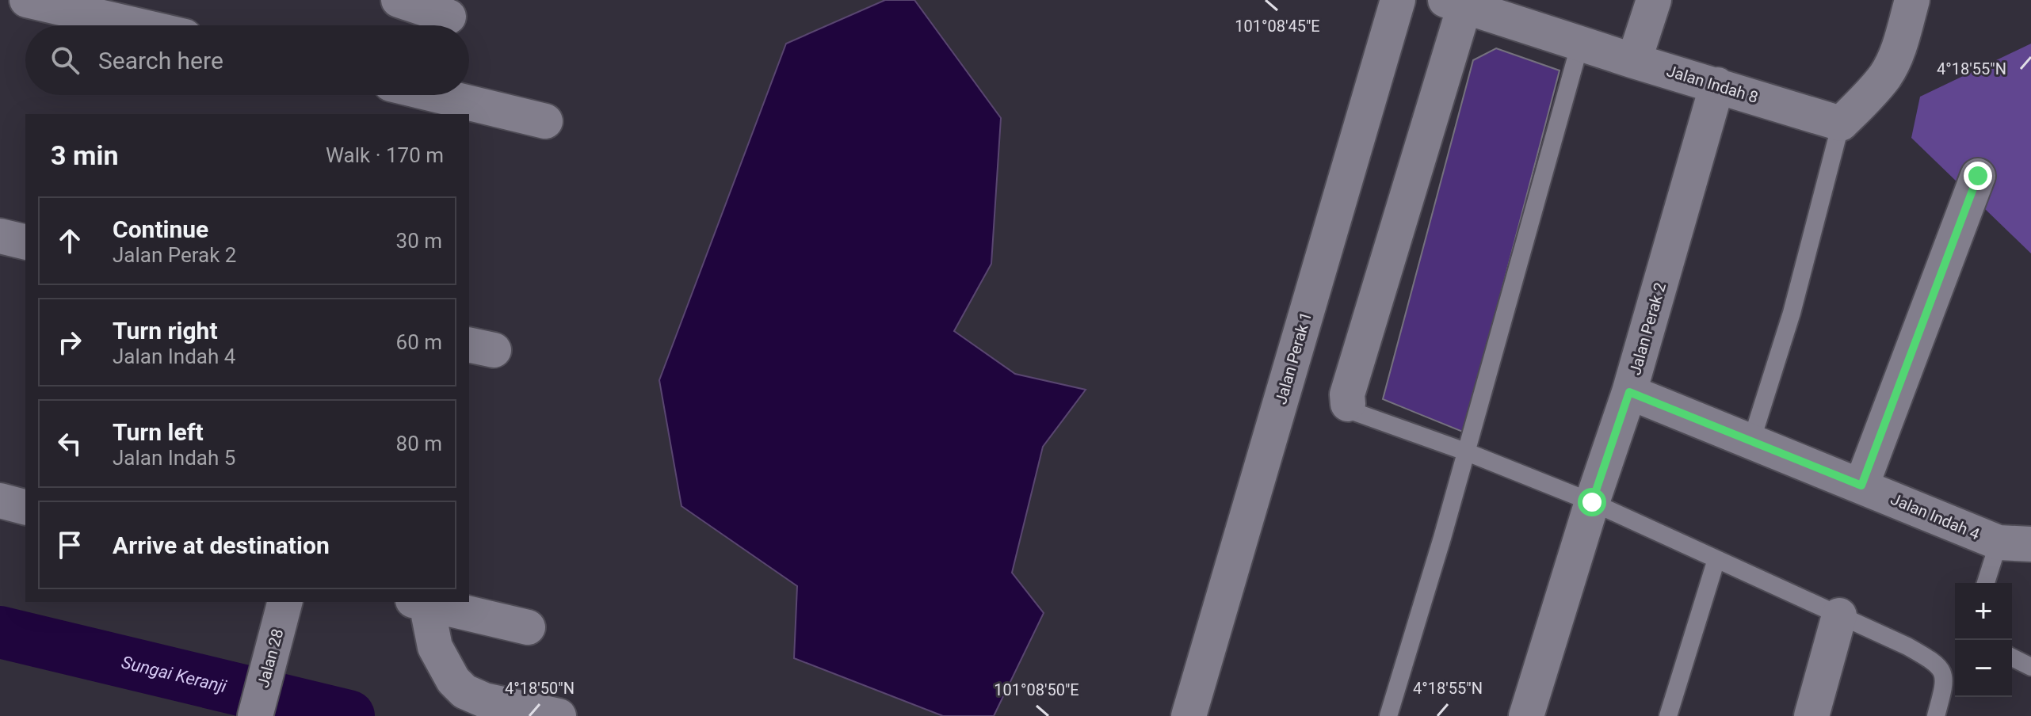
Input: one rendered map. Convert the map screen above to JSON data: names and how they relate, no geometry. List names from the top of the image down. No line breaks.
{"streets":{"street":["Jalan Indah 8","Jalan Perak 2","Jalan Perak 1","Jalan Indah 4","Jalan 28"]},"crossings":[["Jalan Indah 8","Jalan Perak 2"],["Jalan Perak 2","Jalan Indah 4"]],"water":["Sungai Keranji"],"page":{"search":"Search here","heading":["3 min","Walk · 170 m"],"list":[["Continue","Jalan Perak 2","30 m"],["Turn right","Jalan Indah 4","60 m"],["Turn left","Jalan Indah 5","80 m"],"Arrive at destination"],"map_buttons":["+","−"]},"coordinates":["101°08'45\"E","4°18'55\"N","4°18'50\"N","101°08'50\"E"]}
